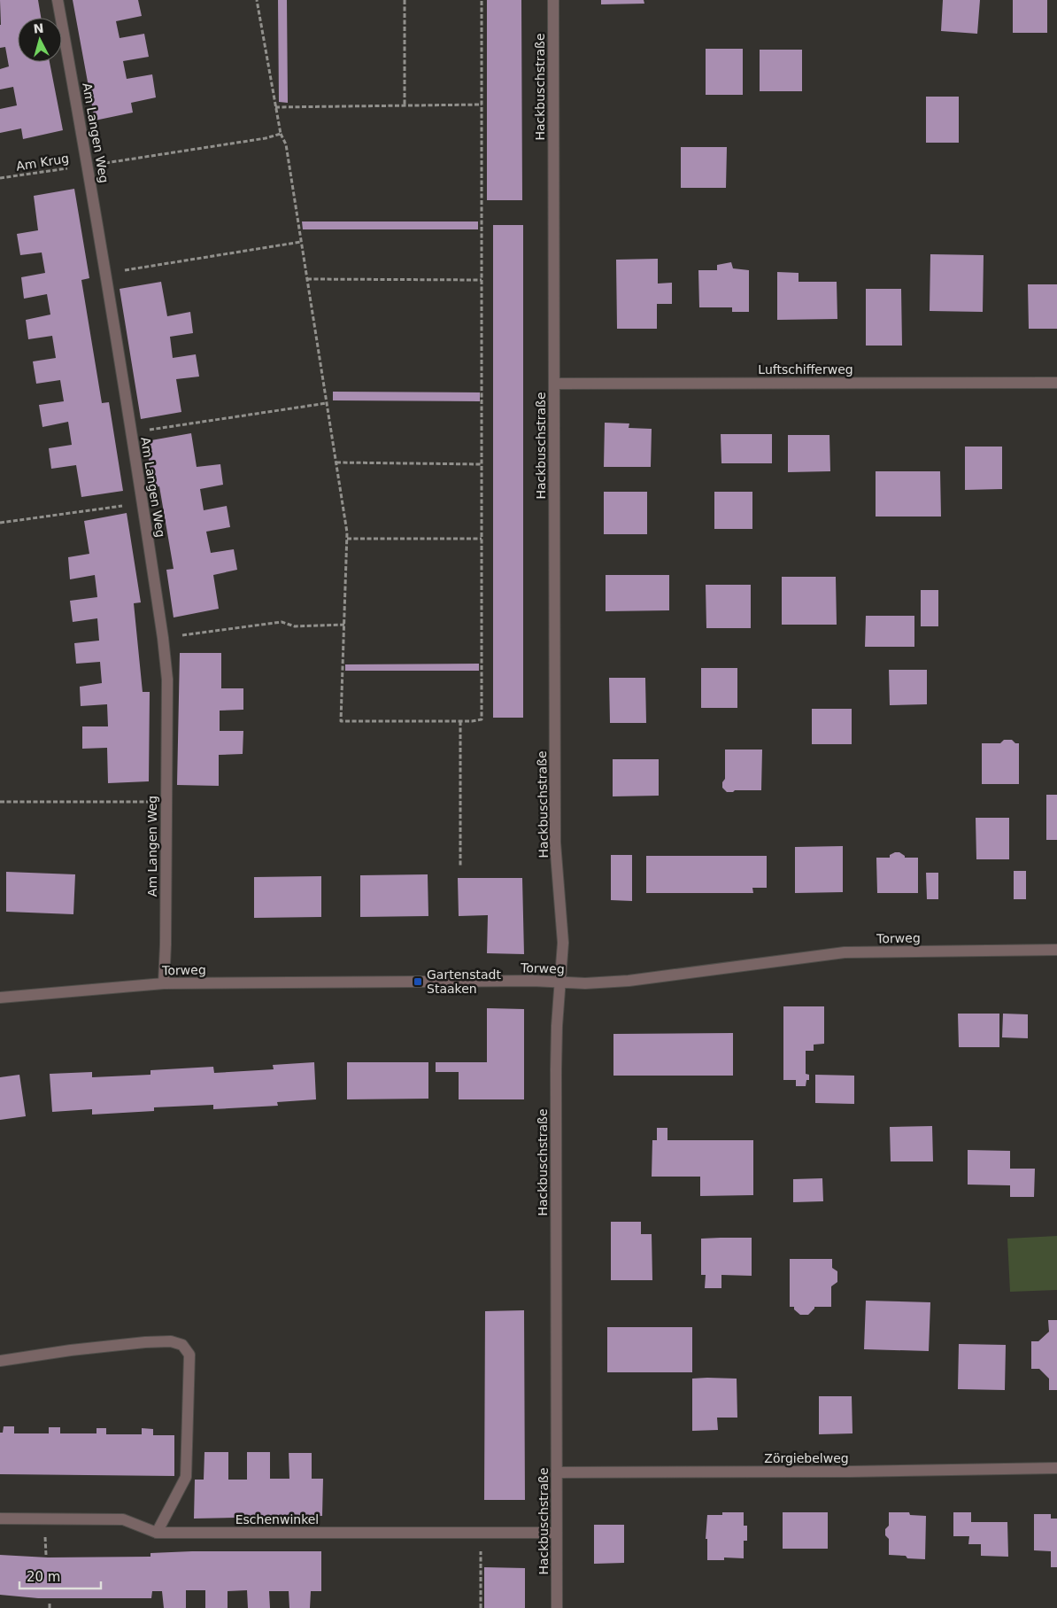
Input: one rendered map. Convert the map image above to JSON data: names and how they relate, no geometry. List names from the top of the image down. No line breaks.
{"streets":{"street":["Hackbuschstraße","Am Langen Weg","Luftschifferweg","Torweg","Zörgiebelweg","Eschenwinkel"],"path":["Am Krug"]},"crossings":[["Hackbuschstraße","Luftschifferweg"],["Hackbuschstraße","Torweg"],["Hackbuschstraße","Zörgiebelweg"],["Hackbuschstraße","Eschenwinkel"],["Am Langen Weg","Am Krug"],["Am Langen Weg","Torweg"]],"places":{"transit":["Gartenstadt Staaken"]},"scale_bar":"20 m","north":"top"}
